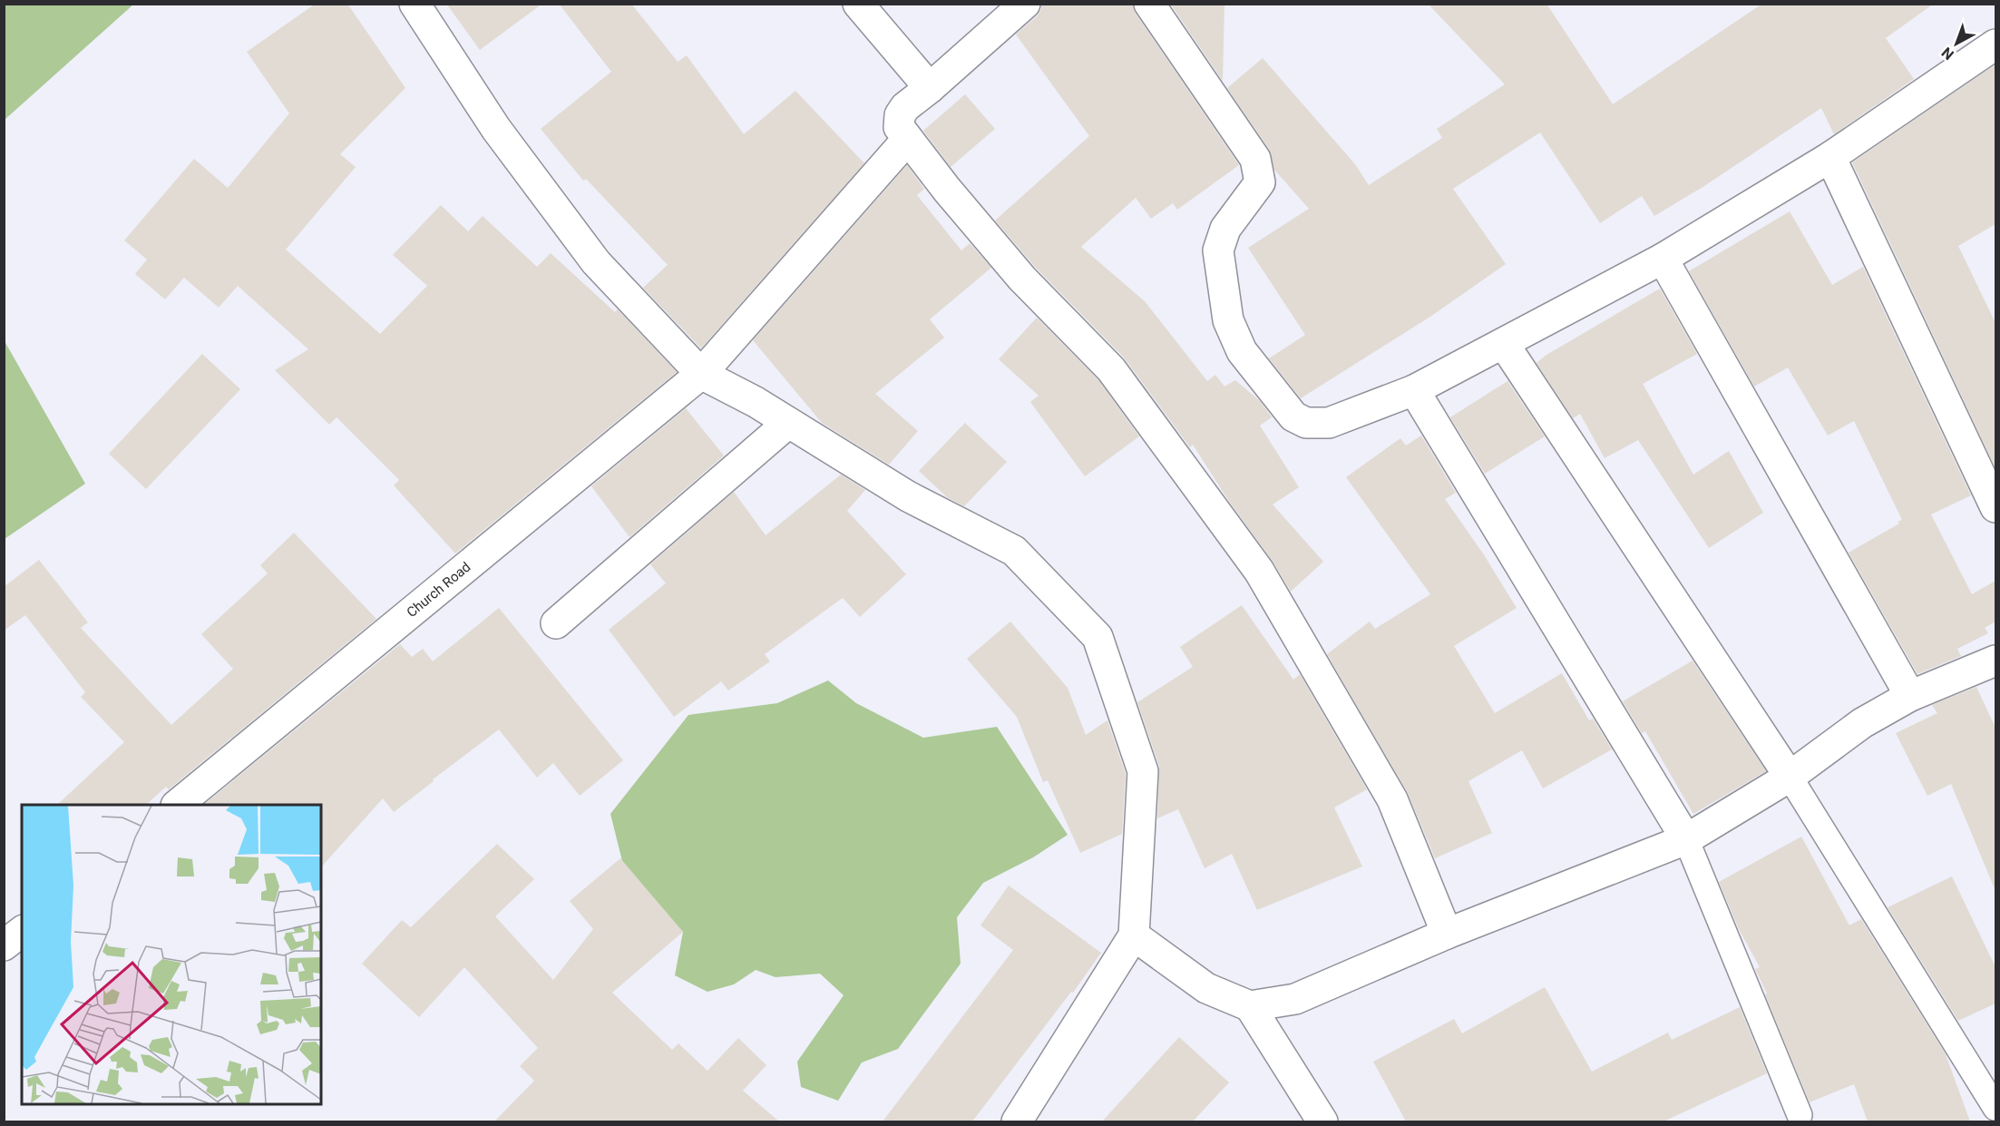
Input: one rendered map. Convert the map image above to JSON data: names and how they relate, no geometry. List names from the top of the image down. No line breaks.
{"streets":{"street":["Church Road"]},"north":"bottom left"}
